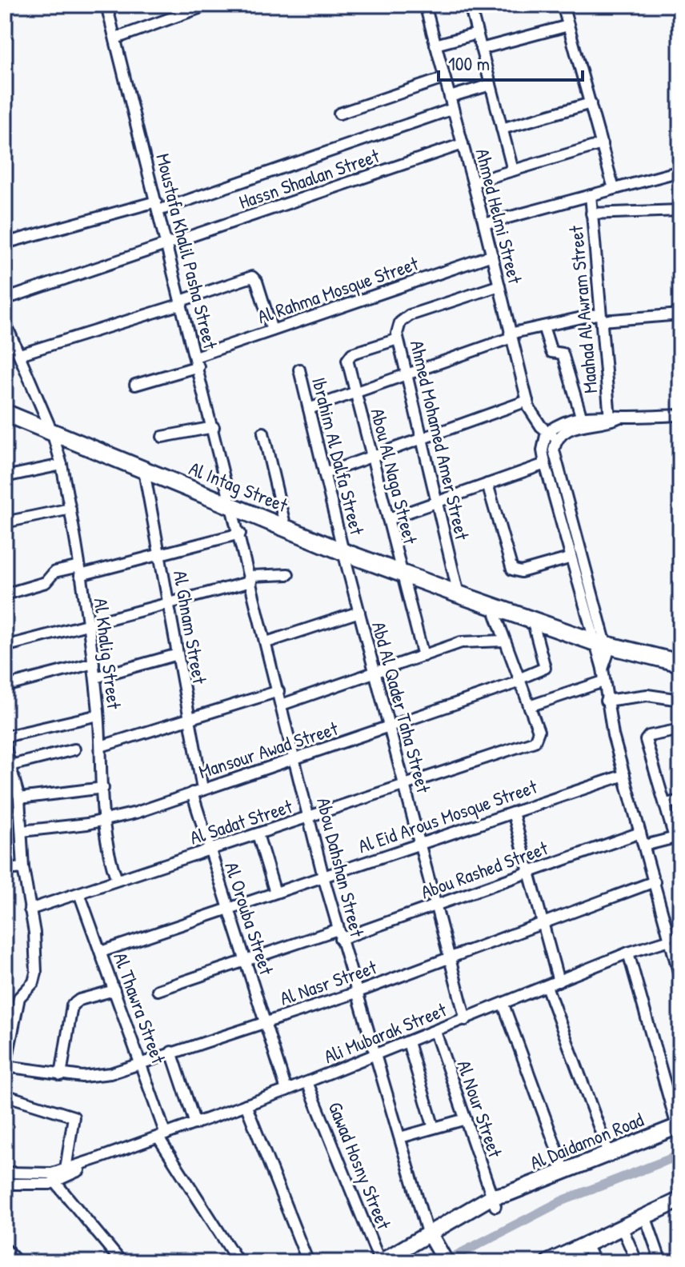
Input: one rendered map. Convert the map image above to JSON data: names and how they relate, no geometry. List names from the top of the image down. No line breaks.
{"streets":{"main road":["Al Intag Street","Al Daidamon Road"],"street":["Hassn Shaalan Street","Ahmed Helmi Street","Moustafa Khalil Pasha Street","Al Rahma Mosque Street","Maahad Al Awram Street","Ahmed Mohamed Amer Street","Ibrahim Al Dalfa Street","Abou Al Naga Street","Al Ghnam Street","Al Khalig Street","Abd Al Qader Taha Street","Mansour Awad Street","Al Eid Arous Mosque Street","Al Sadat Street","Abou Dahshan Street","Abou Rashed Street","Al Orouba Street","Al Nasr Street","Al Thawra Street","Ali Mubarak Street","Al Nour Street","Gawad Hosny Street"]},"crossings":[["Hassn Shaalan Street","Ahmed Helmi Street"],["Hassn Shaalan Street","Moustafa Khalil Pasha Street"],["Ahmed Helmi Street","Al Rahma Mosque Street"],["Ahmed Helmi Street","Ahmed Mohamed Amer Street"],["Moustafa Khalil Pasha Street","Al Rahma Mosque Street"],["Moustafa Khalil Pasha Street","Al Intag Street"],["Moustafa Khalil Pasha Street","Abou Dahshan Street"],["Ahmed Mohamed Amer Street","Abou Al Naga Street"],["Ahmed Mohamed Amer Street","Al Intag Street"],["Ibrahim Al Dalfa Street","Al Intag Street"],["Ibrahim Al Dalfa Street","Abd Al Qader Taha Street"],["Abou Al Naga Street","Al Intag Street"],["Al Intag Street","Al Ghnam Street"],["Al Intag Street","Al Khalig Street"],["Al Intag Street","Abd Al Qader Taha Street"],["Al Intag Street","Mansour Awad Street"],["Al Intag Street","Al Sadat Street"],["Al Intag Street","Abou Dahshan Street"],["Al Ghnam Street","Mansour Awad Street"],["Al Ghnam Street","Al Orouba Street"],["Al Khalig Street","Mansour Awad Street"],["Al Khalig Street","Al Sadat Street"],["Abd Al Qader Taha Street","Mansour Awad Street"],["Abd Al Qader Taha Street","Al Eid Arous Mosque Street"],["Abd Al Qader Taha Street","Al Sadat Street"],["Abd Al Qader Taha Street","Abou Rashed Street"],["Abd Al Qader Taha Street","Al Nasr Street"],["Abd Al Qader Taha Street","Ali Mubarak Street"],["Mansour Awad Street","Al Sadat Street"],["Mansour Awad Street","Abou Dahshan Street"],["Mansour Awad Street","Al Orouba Street"],["Al Eid Arous Mosque Street","Abou Dahshan Street"],["Al Eid Arous Mosque Street","Al Orouba Street"],["Al Eid Arous Mosque Street","Al Thawra Street"],["Al Sadat Street","Abou Dahshan Street"],["Al Sadat Street","Al Orouba Street"],["Al Sadat Street","Al Thawra Street"],["Abou Dahshan Street","Abou Rashed Street"],["Abou Dahshan Street","Al Nasr Street"],["Abou Dahshan Street","Ali Mubarak Street"],["Abou Dahshan Street","Al Daidamon Road"],["Abou Rashed Street","Al Orouba Street"],["Al Orouba Street","Al Nasr Street"],["Al Orouba Street","Ali Mubarak Street"],["Al Nasr Street","Al Thawra Street"],["Al Thawra Street","Ali Mubarak Street"],["Ali Mubarak Street","Al Nour Street"],["Ali Mubarak Street","Gawad Hosny Street"],["Al Nour Street","Al Daidamon Road"],["Al Daidamon Road","Gawad Hosny Street"]],"scale_bar":"100 m"}
